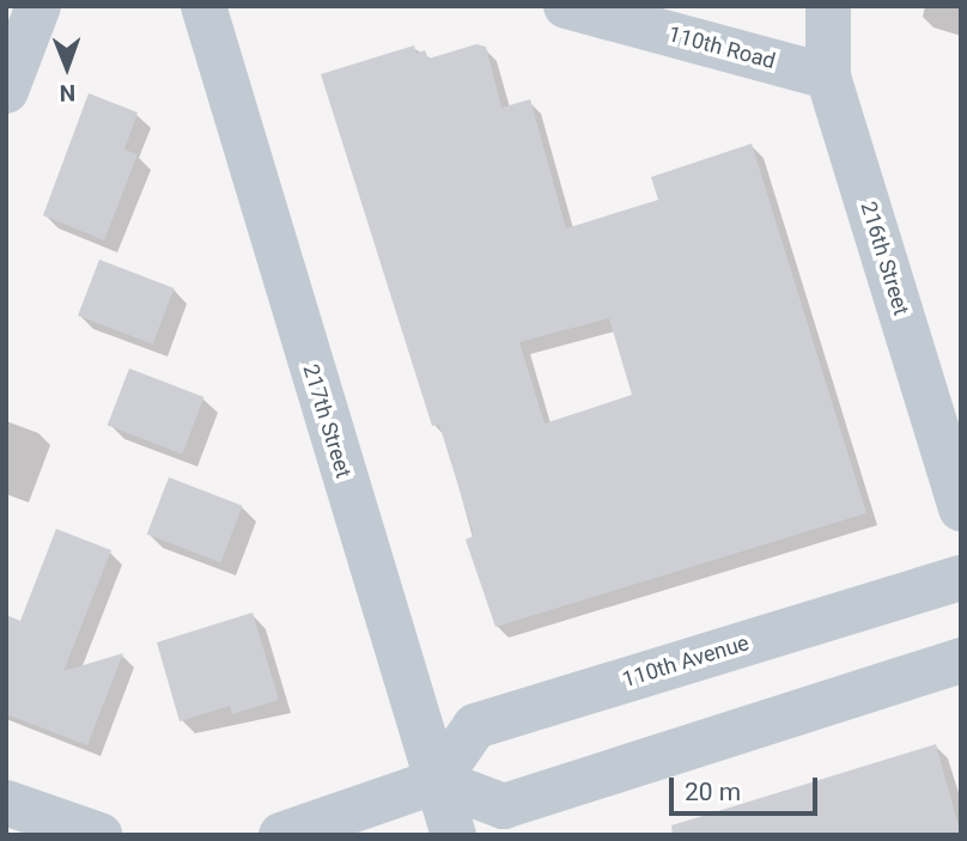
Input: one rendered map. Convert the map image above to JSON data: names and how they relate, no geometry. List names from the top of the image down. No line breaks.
{"streets":{"street":["110th Road","216th Street","217th Street","110th Avenue"]},"crossings":[["110th Road","216th Street"],["217th Street","110th Avenue"]],"scale_bar":"20 m","north":"bottom"}
